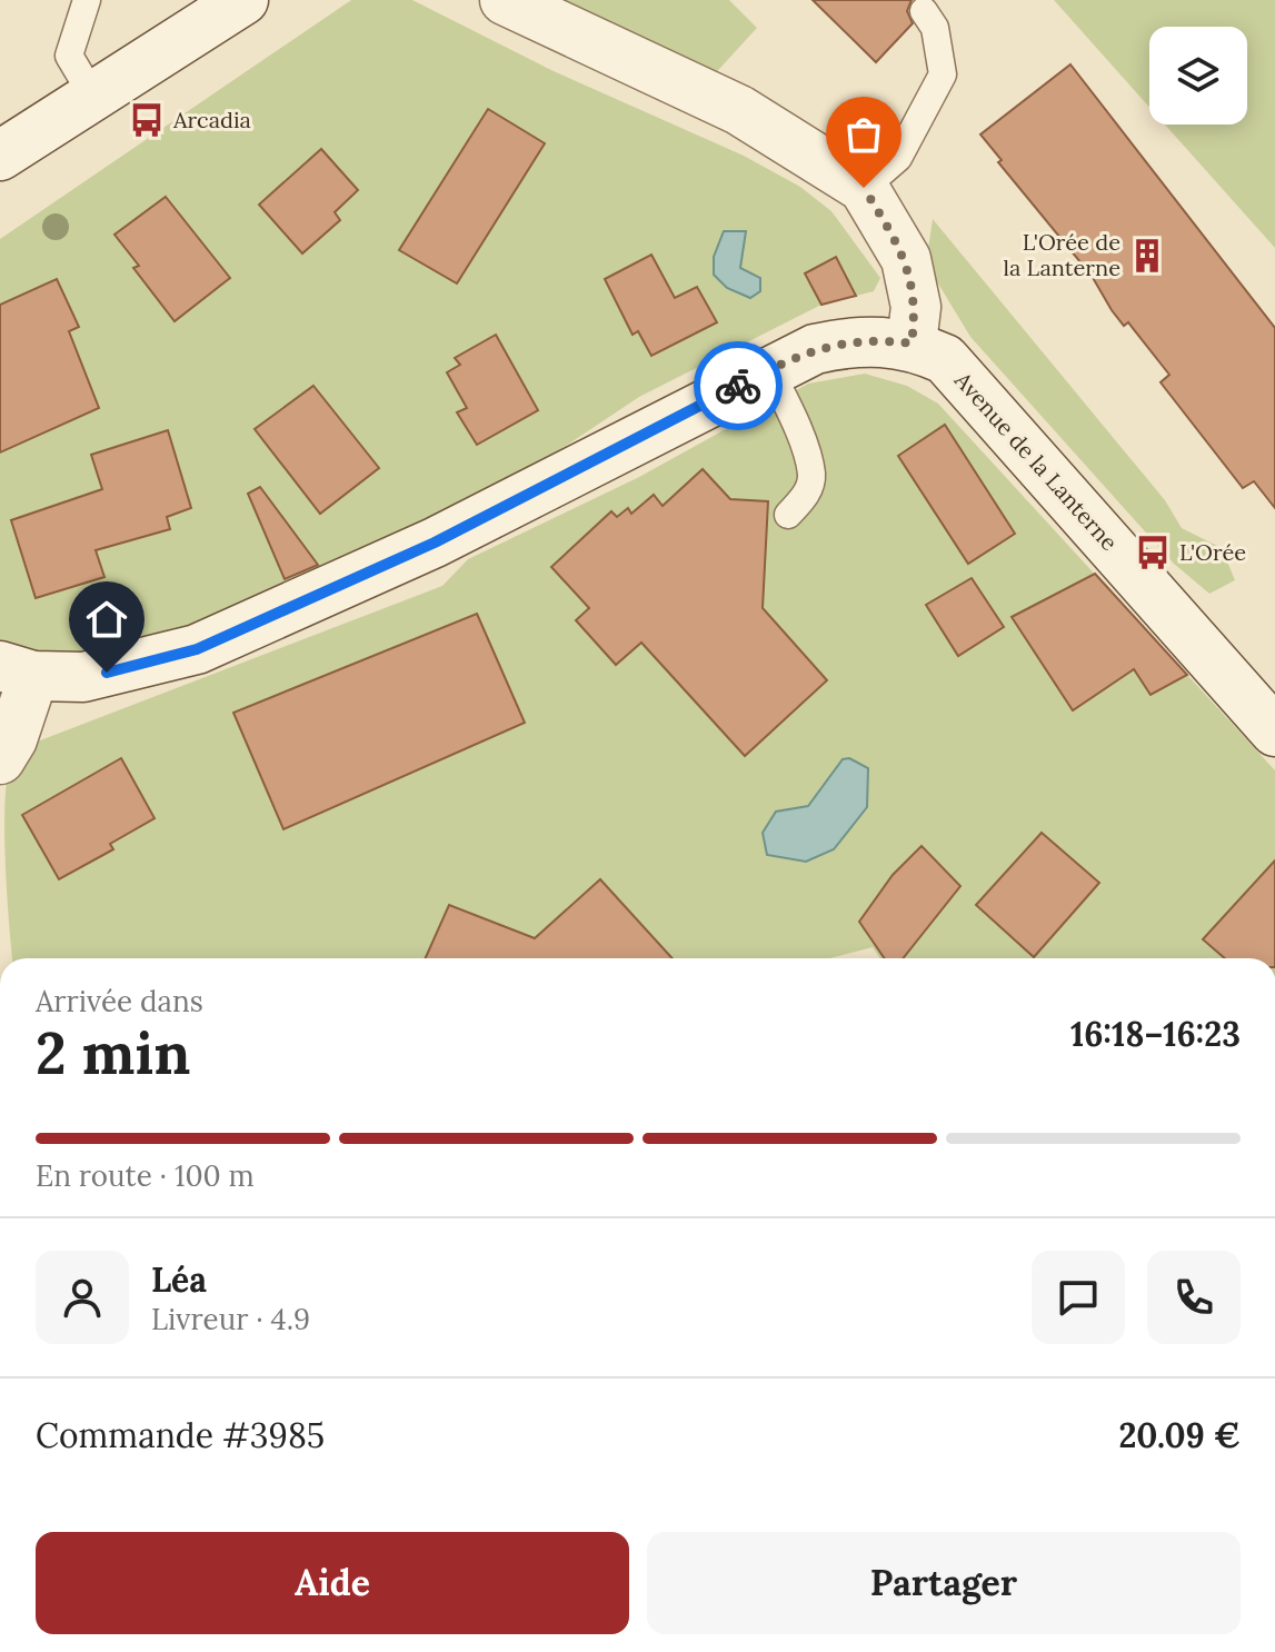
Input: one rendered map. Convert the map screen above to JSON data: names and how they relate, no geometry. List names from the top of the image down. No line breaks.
{"streets":{"street":["Avenue de la Lanterne"]},"places":{"bus stop":["Arcadia","L'Orée"],"building":["L'Orée de la Lanterne"]},"page":{"heading":["2 min","Arrivée dans","16:18–16:23"],"panel":["Léa","Livreur · 4.9","Commande #3985","20.09 €"],"bar":"En route · 100 m","buttons":["Aide","Partager"]}}
